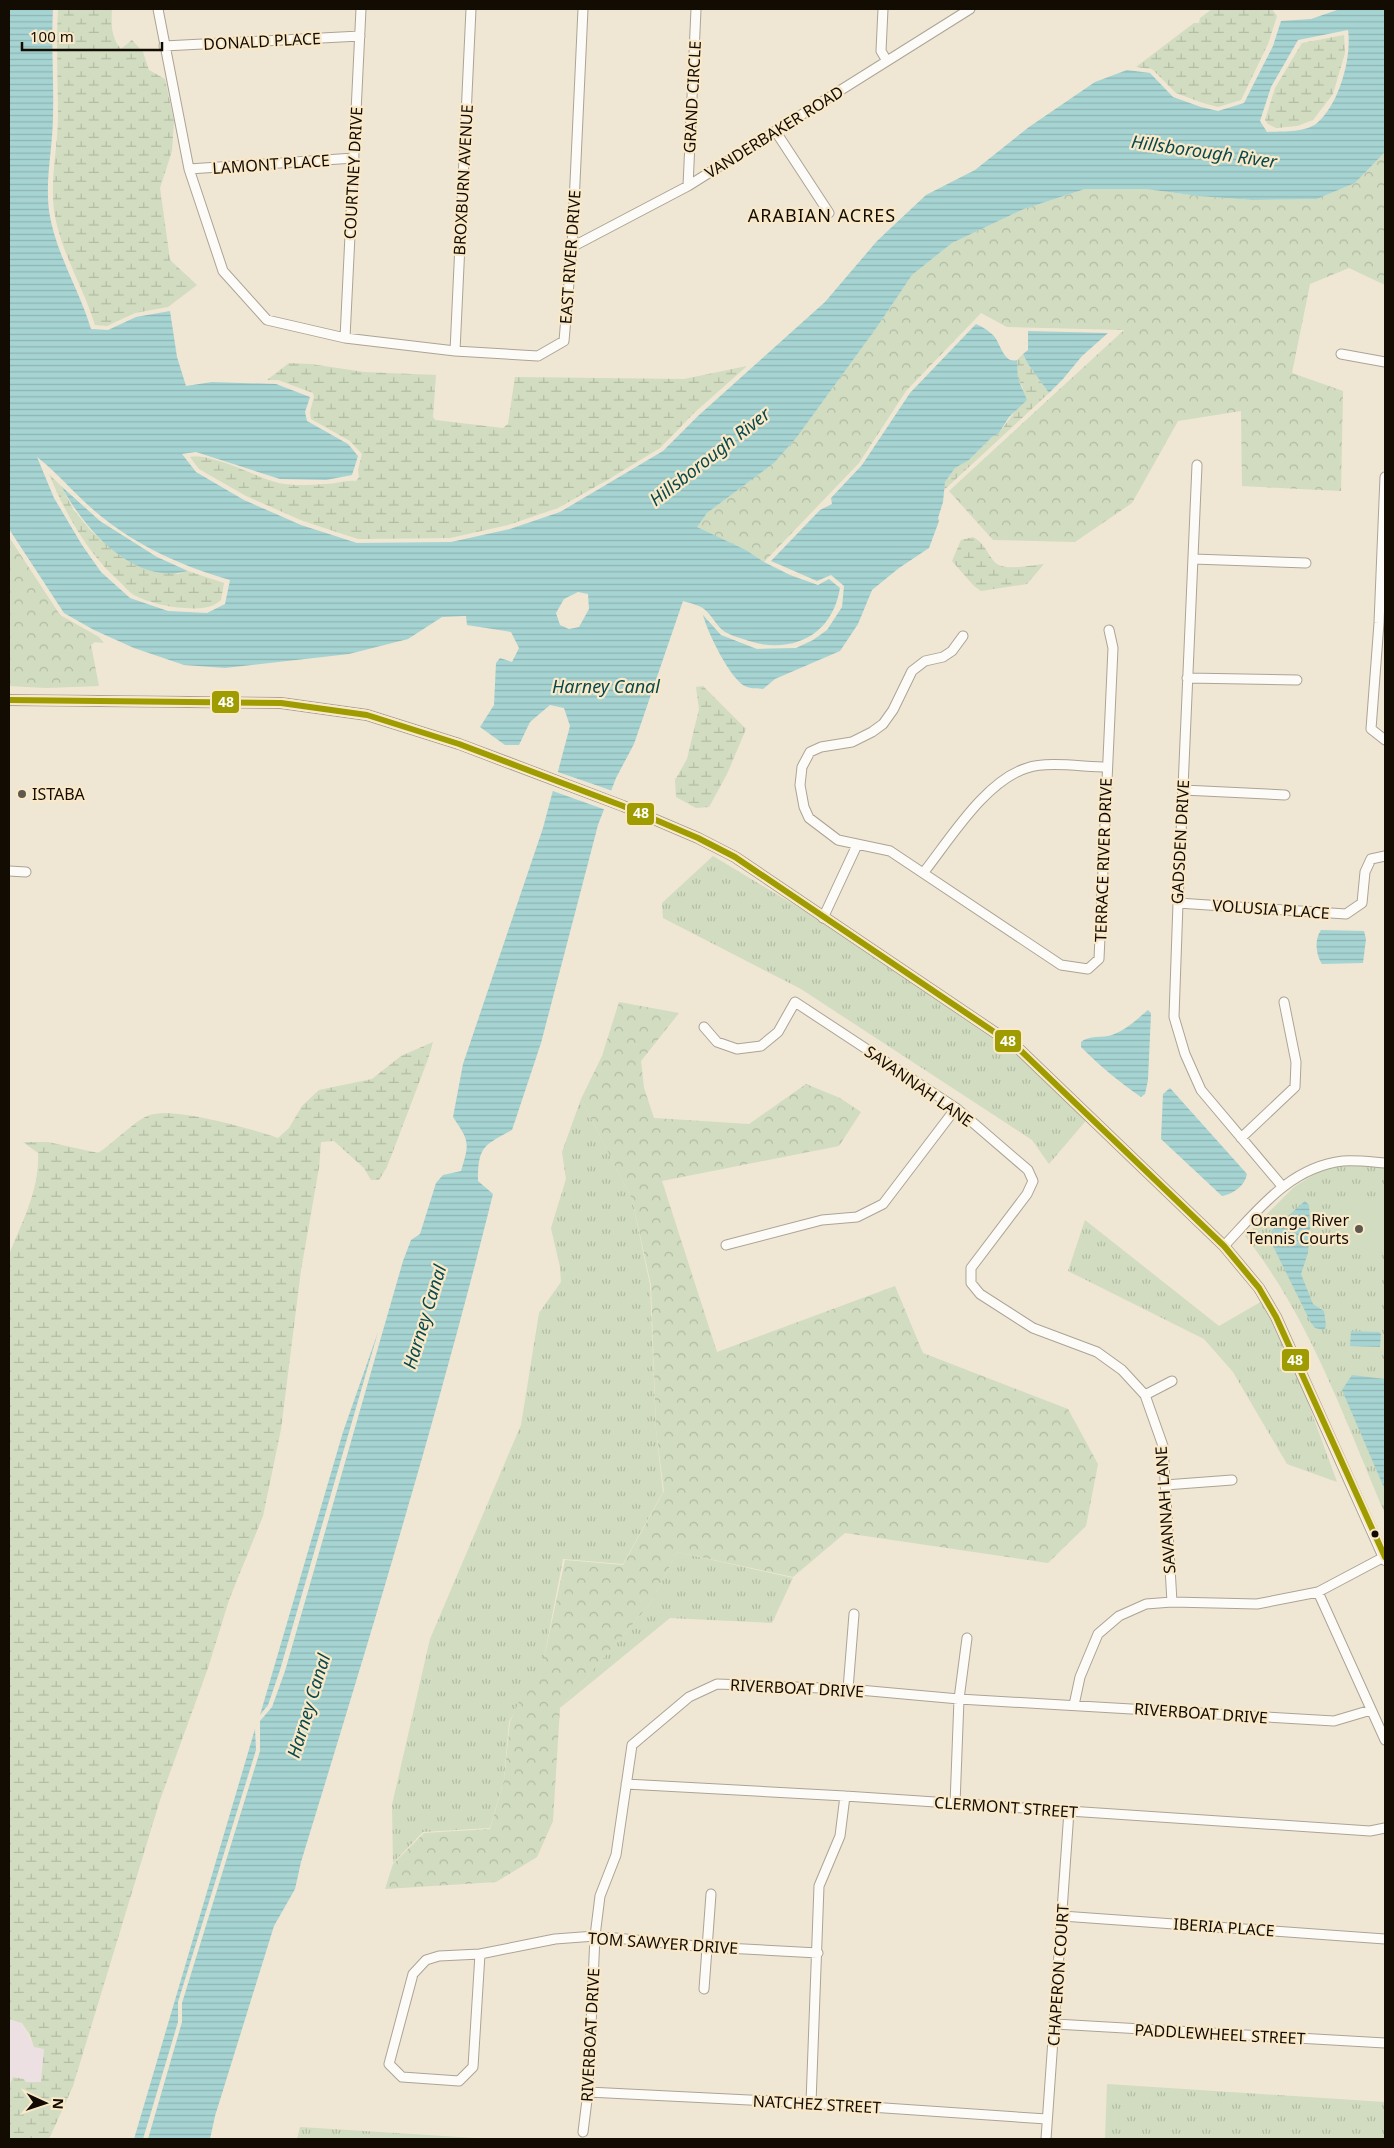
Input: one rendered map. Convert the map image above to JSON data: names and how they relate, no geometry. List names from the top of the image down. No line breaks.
{"streets":{"street":["DONALD PLACE","GRAND CIRCLE","VANDERBAKER ROAD","LAMONT PLACE","COURTNEY DRIVE","BROXBURN AVENUE","EAST RIVER DRIVE","GADSDEN DRIVE","TERRACE RIVER DRIVE","VOLUSIA PLACE","SAVANNAH LANE","RIVERBOAT DRIVE","CLERMONT STREET","IBERIA PLACE","TOM SAWYER DRIVE","CHAPERON COURT","PADDLEWHEEL STREET","NATCHEZ STREET"]},"crossings":[["DONALD PLACE","COURTNEY DRIVE"],["DONALD PLACE","EAST RIVER DRIVE"],["GRAND CIRCLE","VANDERBAKER ROAD"],["VANDERBAKER ROAD","EAST RIVER DRIVE"],["LAMONT PLACE","COURTNEY DRIVE"],["LAMONT PLACE","EAST RIVER DRIVE"],["COURTNEY DRIVE","EAST RIVER DRIVE"],["BROXBURN AVENUE","EAST RIVER DRIVE"],["GADSDEN DRIVE","VOLUSIA PLACE"],["RIVERBOAT DRIVE","CLERMONT STREET"],["RIVERBOAT DRIVE","TOM SAWYER DRIVE"],["RIVERBOAT DRIVE","NATCHEZ STREET"],["CLERMONT STREET","CHAPERON COURT"],["IBERIA PLACE","CHAPERON COURT"],["CHAPERON COURT","PADDLEWHEEL STREET"],["CHAPERON COURT","NATCHEZ STREET"]],"districts":["ARABIAN ACRES"],"water":["Hillsborough River","Harney Canal"],"places":["ISTABA","Orange River Tennis Courts"],"lines":["transit line 48"],"scale_bar":"100 m","north":"right"}
